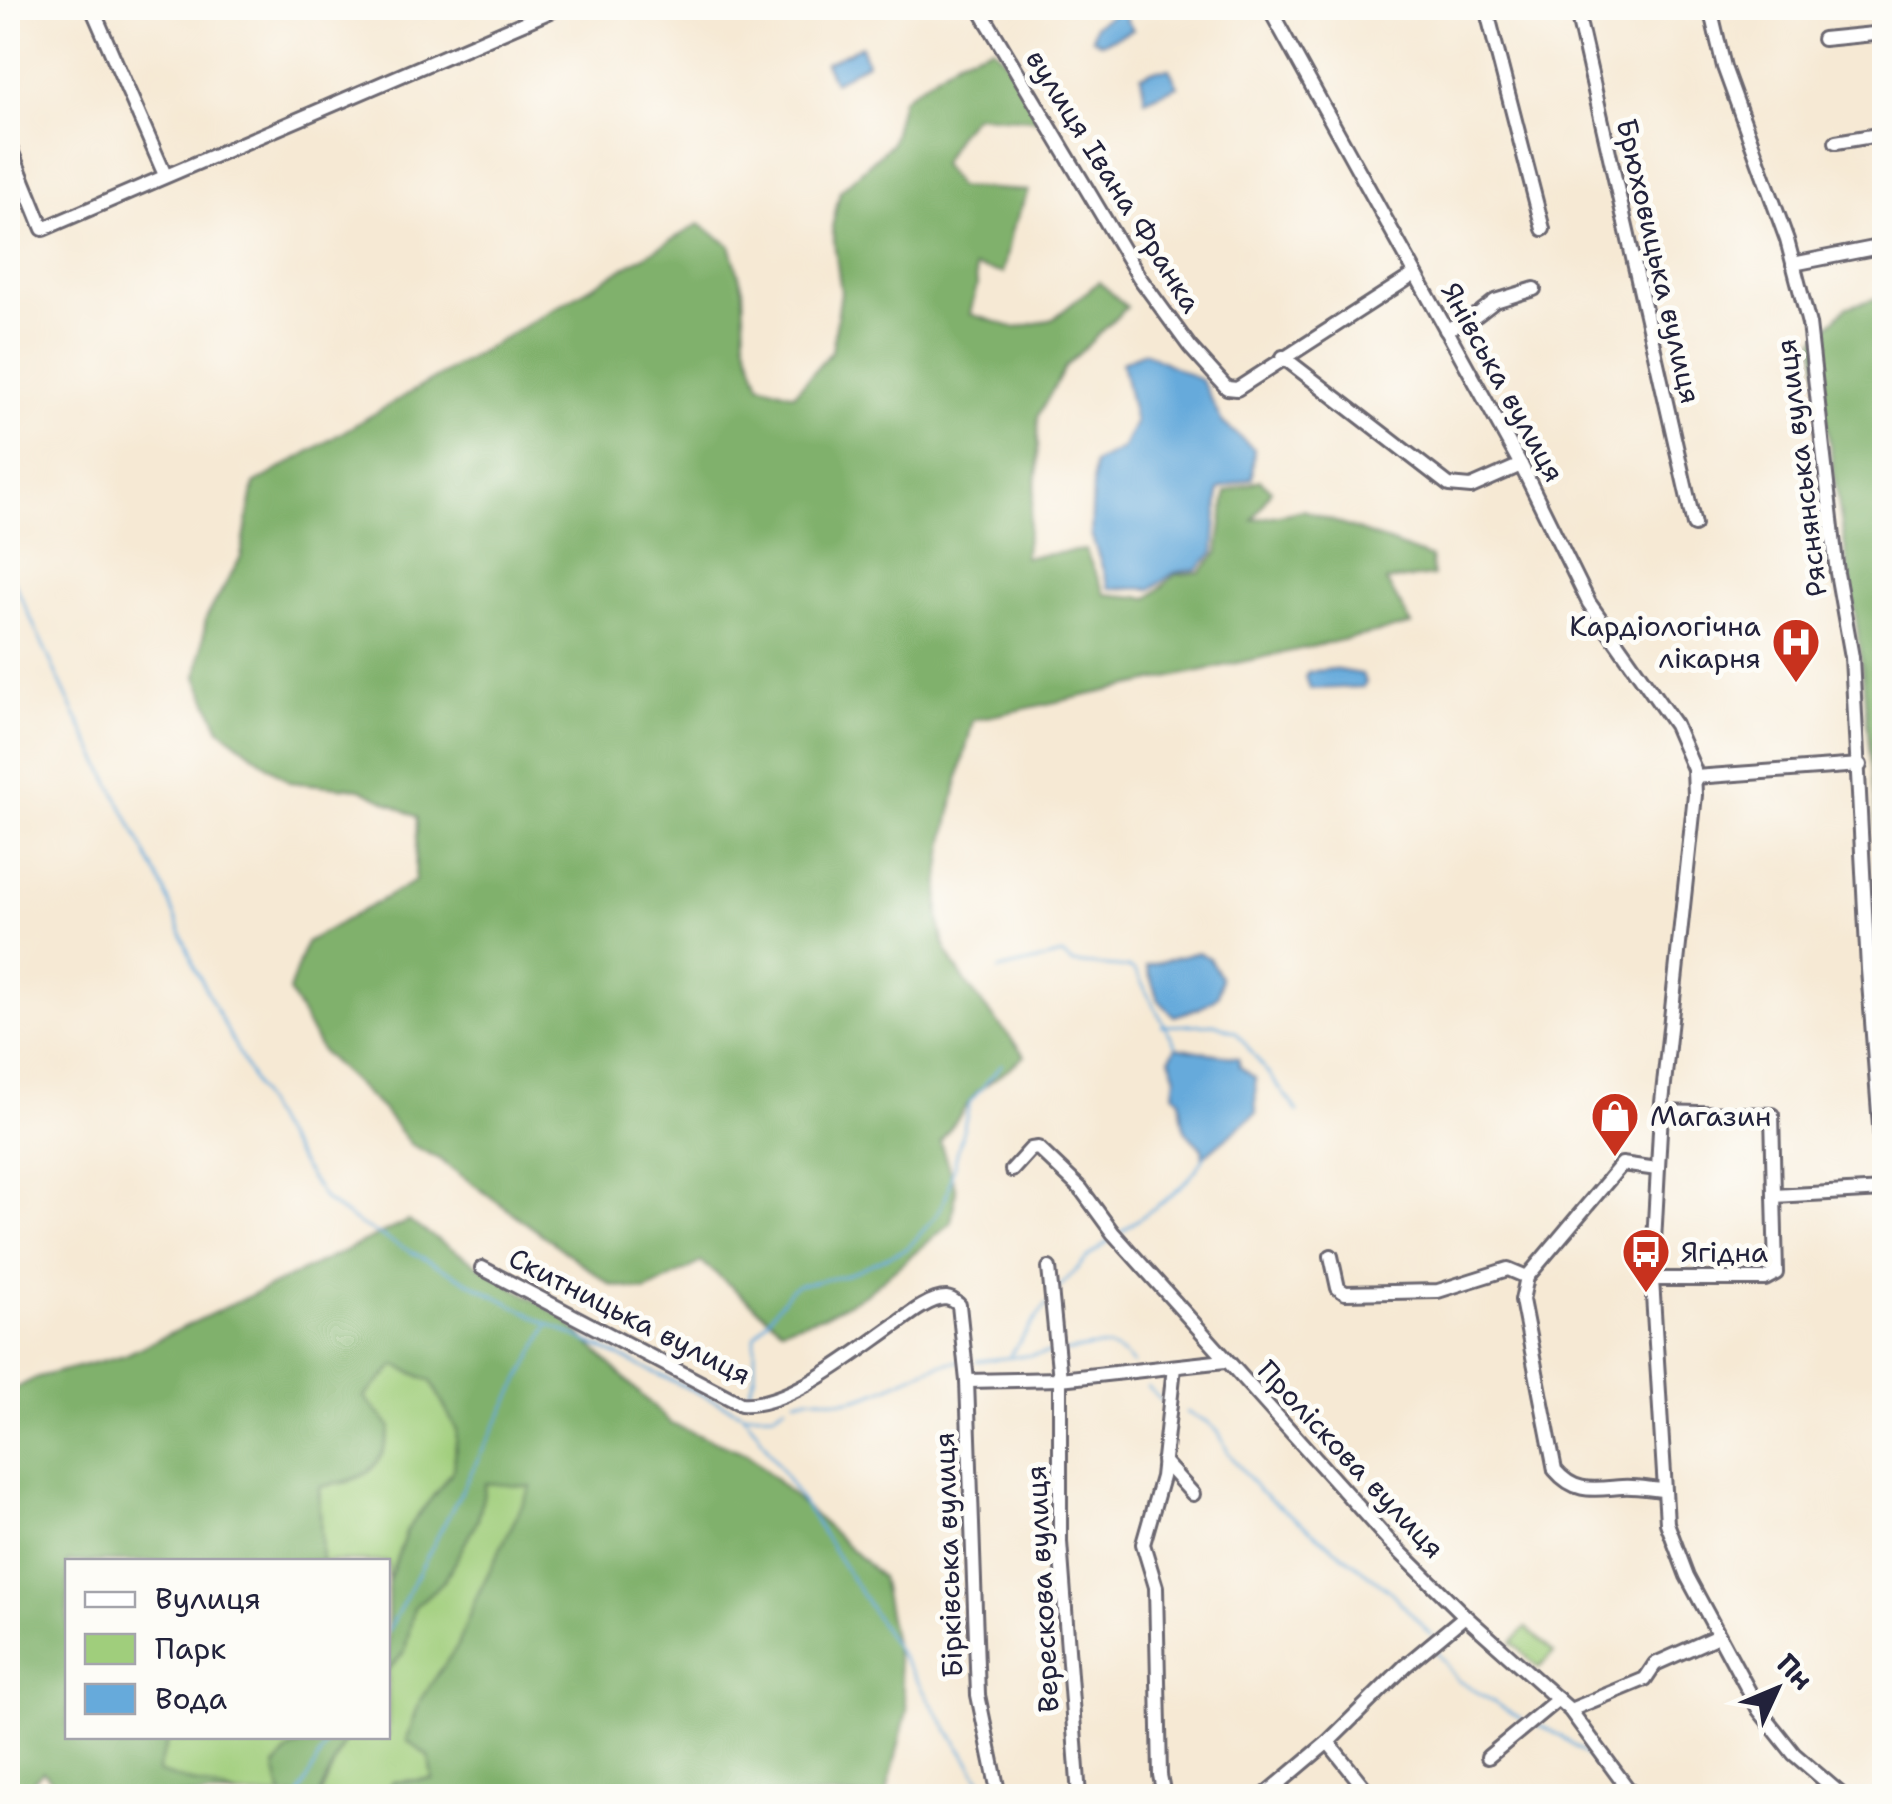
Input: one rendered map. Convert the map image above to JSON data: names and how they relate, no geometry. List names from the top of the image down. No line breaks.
{"streets":{"street":["вулиця Івана Франка","Брюховицька вулиця","Янівська вулиця","Ряснянська вулиця","Скитницька вулиця","Проліскова вулиця","Бірківська вулиця","Верескова вулиця"]},"crossings":[["вулиця Івана Франка","Янівська вулиця"],["Скитницька вулиця","Бірківська вулиця"]],"places":{"hospital":["Кардіологічна лікарня"],"shop":["Магазин"],"bus stop":["Ягідна"]},"legend":["Вулиця","Парк","Вода"],"north":"top right"}
